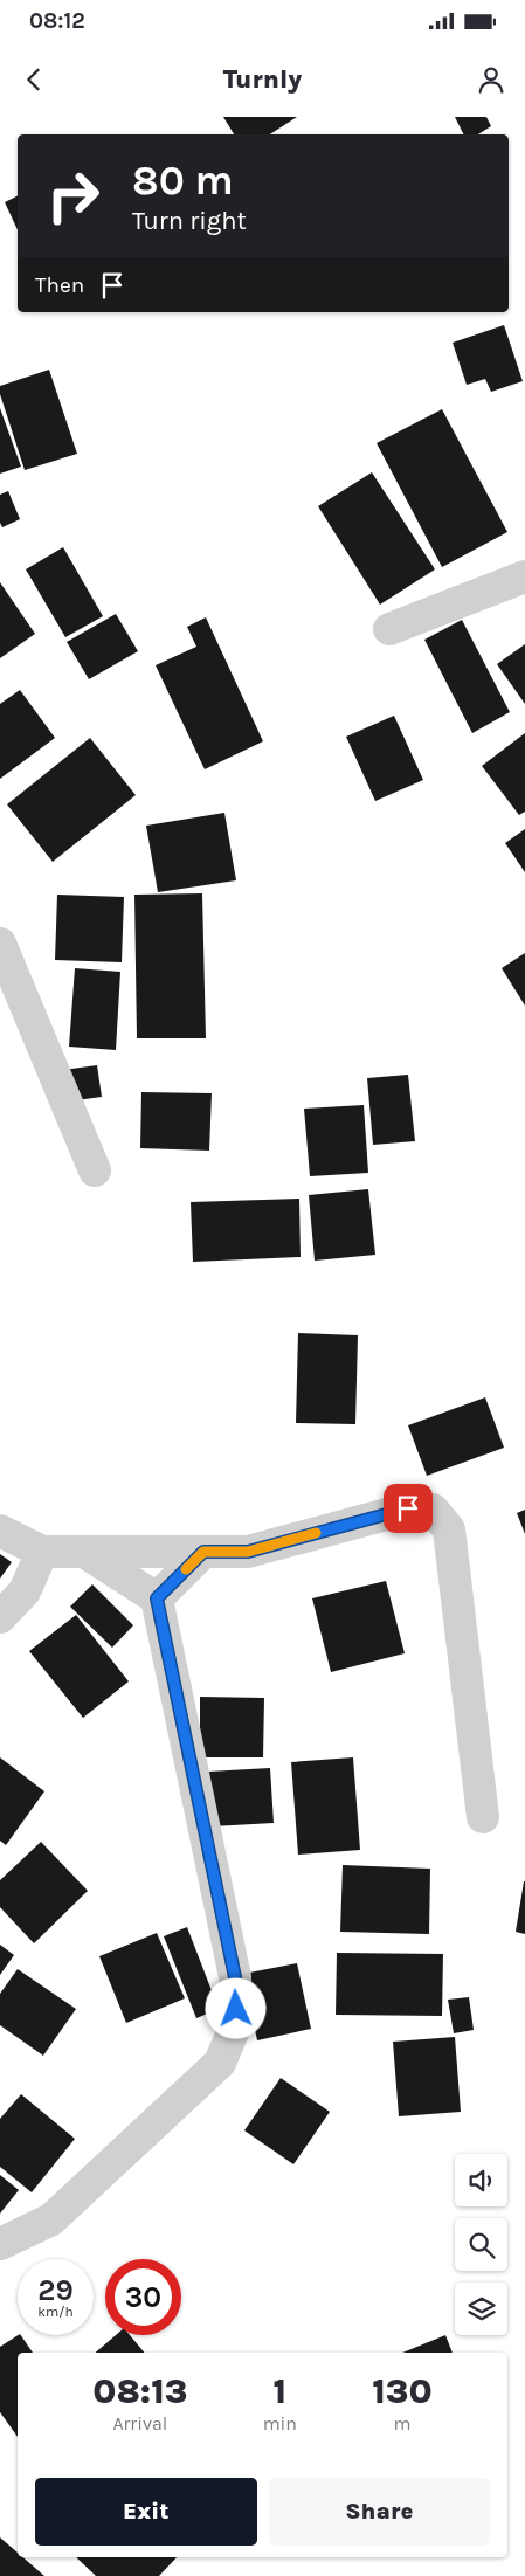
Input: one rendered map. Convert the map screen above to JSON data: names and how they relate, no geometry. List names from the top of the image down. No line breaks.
{"page":{"status":"08:12","header":"Turnly","turn":["80 m","Turn right"],"then":"Then","speed":"29 km/h","limit":"30","eta":["08:13","Arrival","1","min","130","m"],"buttons":["Exit","Share"]}}
